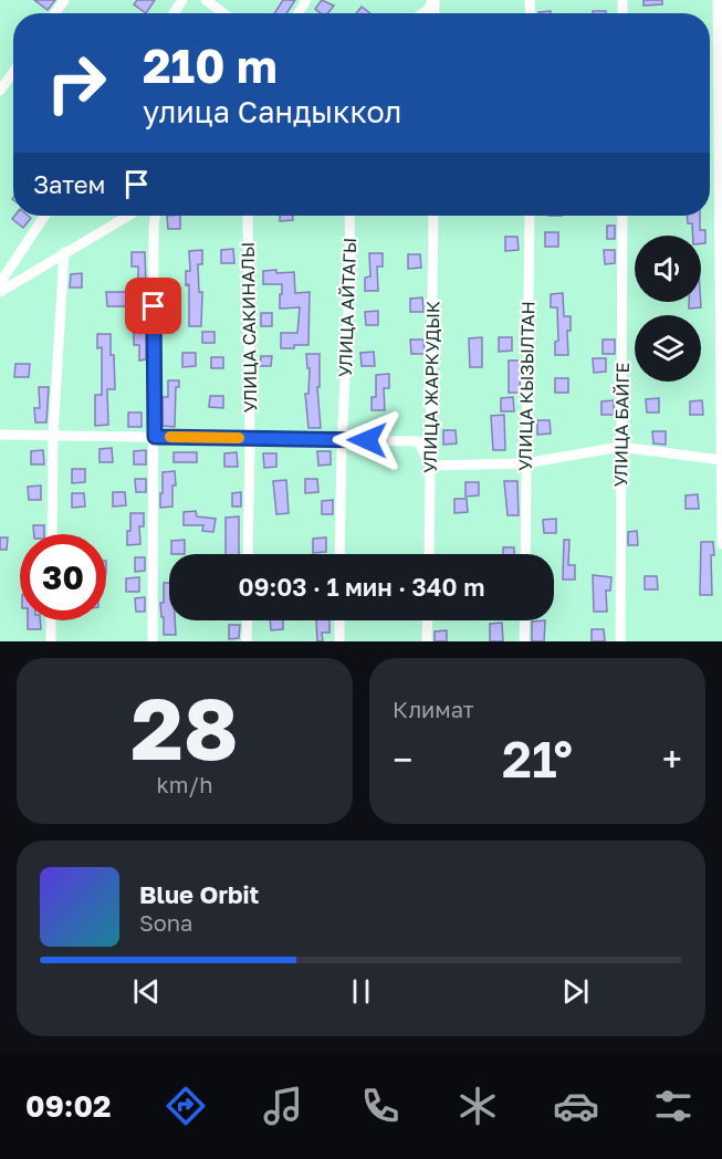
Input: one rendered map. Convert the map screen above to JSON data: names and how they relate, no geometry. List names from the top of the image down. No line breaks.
{"streets":{"street":["УЛИЦА АЙТАГЫ","УЛИЦА САКИНАЛЫ","УЛИЦА КЫЗЫЛТАН","УЛИЦА ЖАРКУДЫК","УЛИЦА БАЙГЕ"]},"page":{"turn":["210 m","улица Сандыккол"],"then":"Затем","limit":"30","trip":"09:03 · 1 мин · 340 m","tile":[["28","km/h"],"Климат"],"heat":["−","21°","+"],"song":["Blue Orbit","Sona"],"tabs":"09:02"}}
